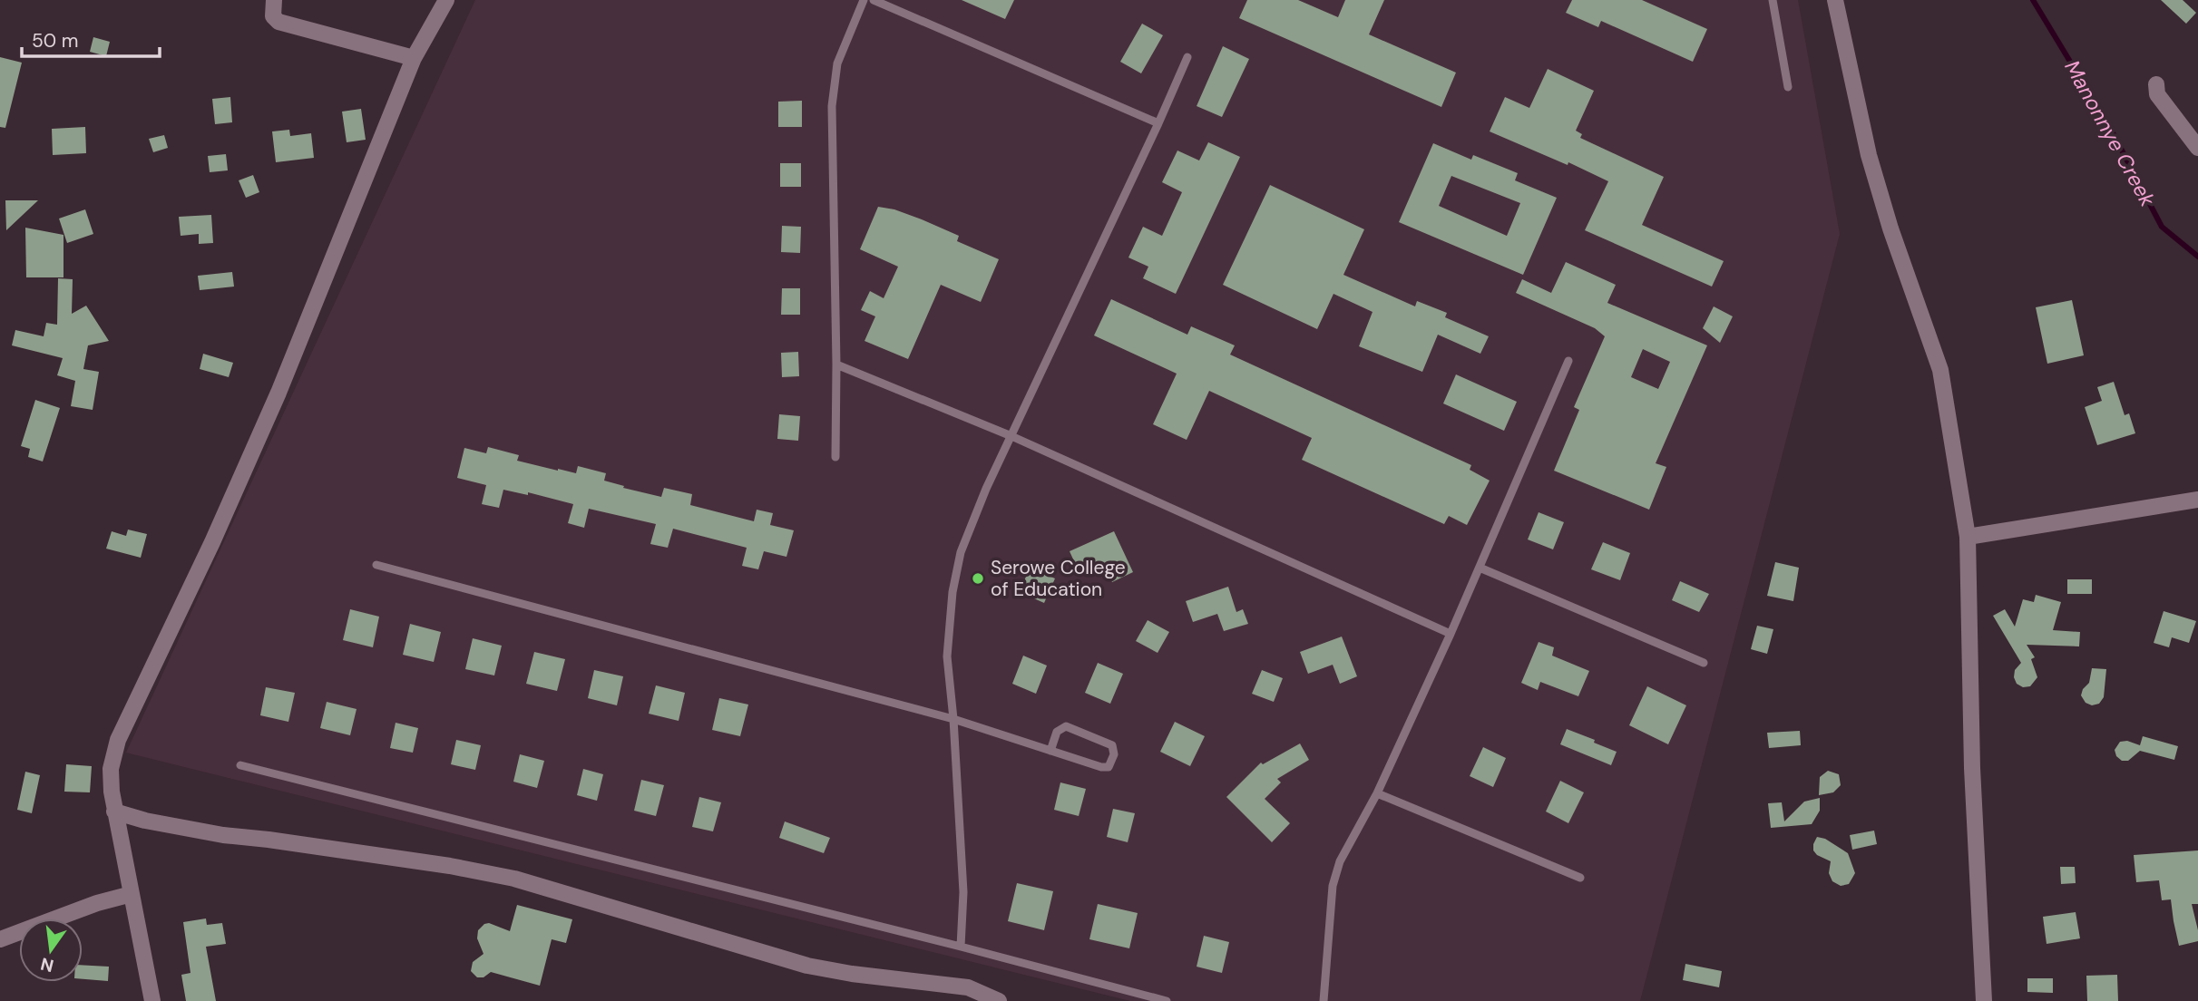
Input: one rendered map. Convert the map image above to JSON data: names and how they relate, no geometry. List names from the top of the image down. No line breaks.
{"water":["Manonnye Creek"],"places":["Serowe College of Education"],"scale_bar":"50 m","north":"bottom"}
